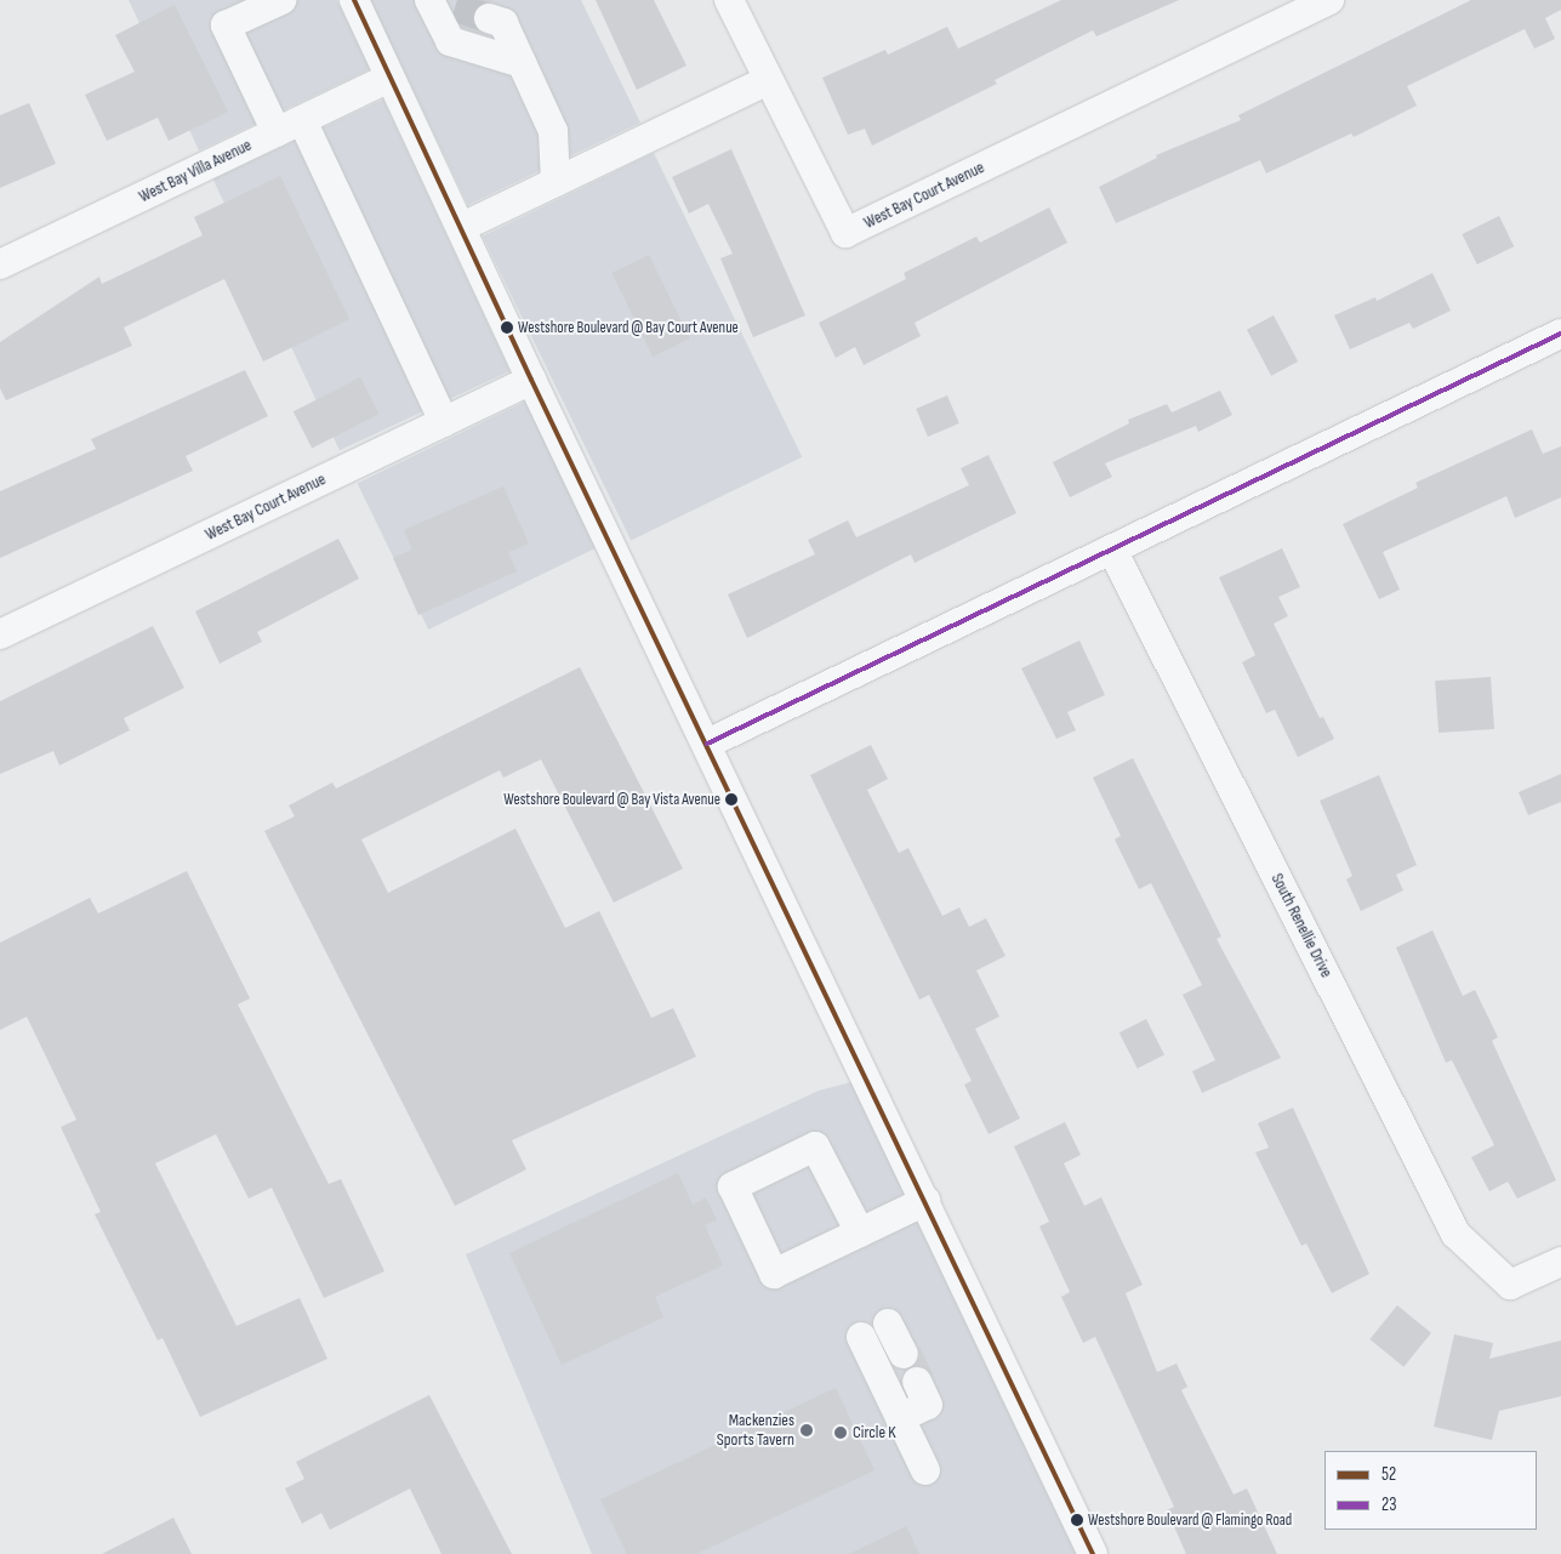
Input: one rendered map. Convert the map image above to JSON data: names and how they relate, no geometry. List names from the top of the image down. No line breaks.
{"streets":{"street":["West Bay Villa Avenue","West Bay Court Avenue","South Renellie Drive"]},"places":["Westshore Boulevard @ Bay Court Avenue","Westshore Boulevard @ Bay Vista Avenue","Mackenzies Sports Tavern","Circle K","Westshore Boulevard @ Flamingo Road"],"lines":["transit line 52","transit line 23"],"legend":["52","23"]}
